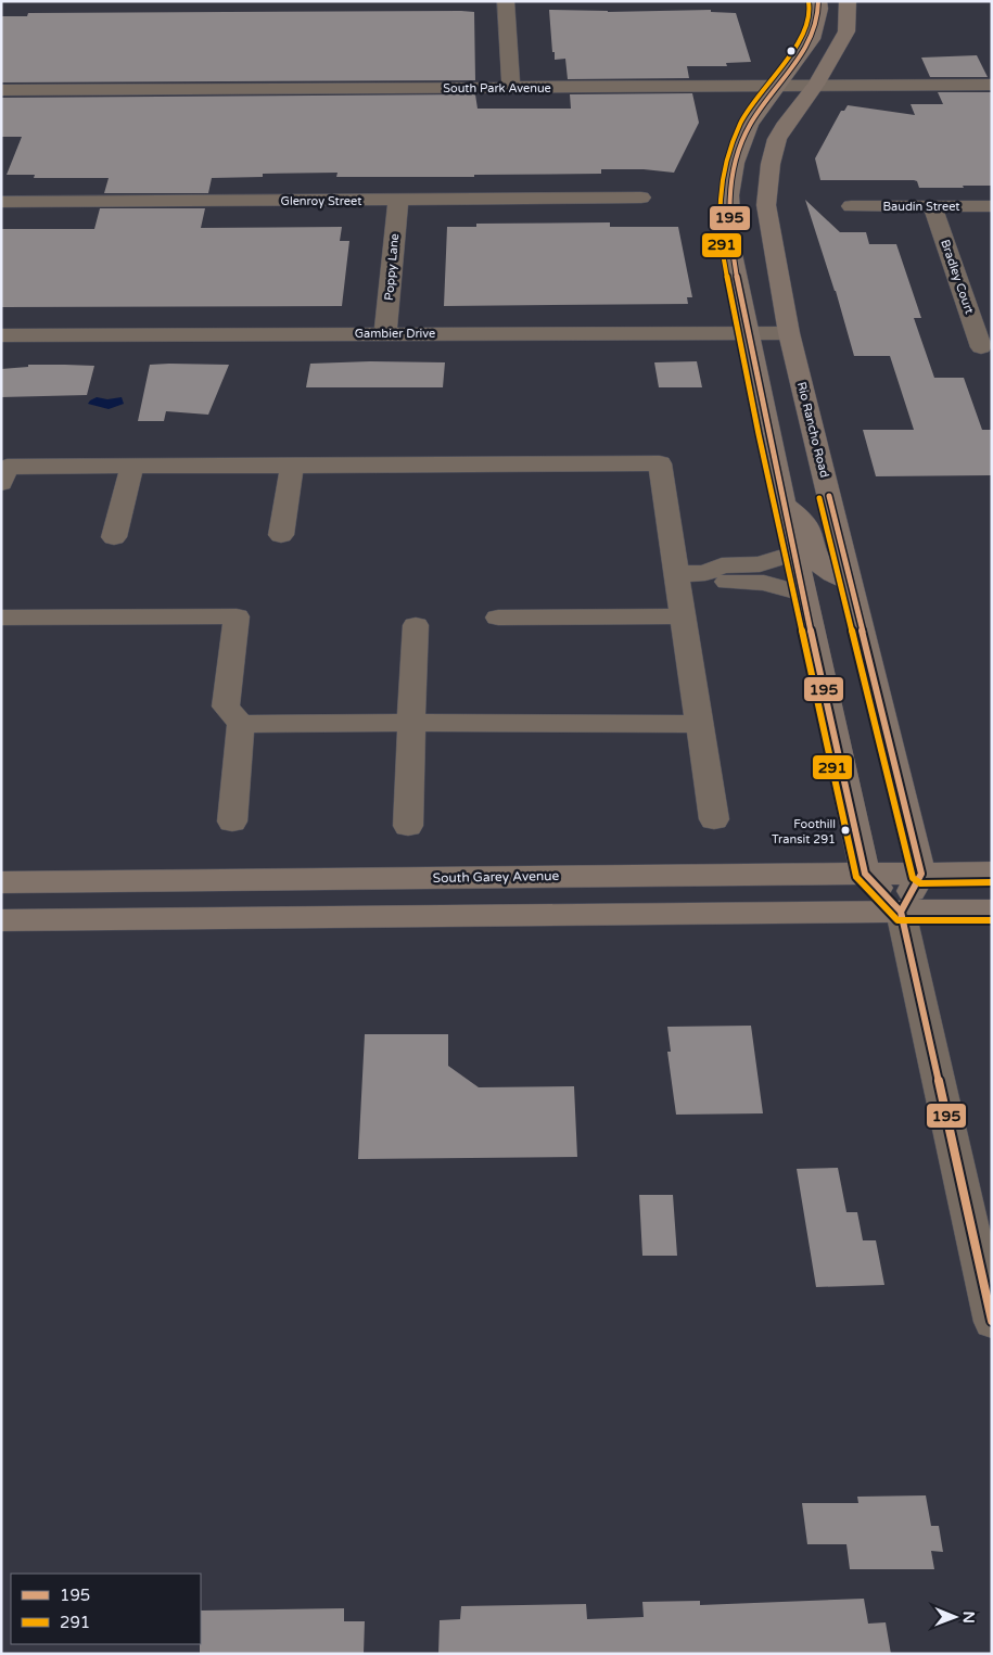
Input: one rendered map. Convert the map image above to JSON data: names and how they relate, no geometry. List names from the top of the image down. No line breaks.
{"streets":{"main road":["Rio Rancho Road","South Garey Avenue"],"street":["South Park Avenue","Glenroy Street","Baudin Street","Poppy Lane","Bradley Court","Gambier Drive"]},"crossings":[["South Park Avenue","Rio Rancho Road"],["Glenroy Street","Poppy Lane"],["Baudin Street","Bradley Court"],["Poppy Lane","Gambier Drive"],["Gambier Drive","Rio Rancho Road"],["Rio Rancho Road","South Garey Avenue"]],"places":["Foothill Transit 291"],"lines":["transit line 195","transit line 291"],"legend":["195","291"],"north":"right"}
